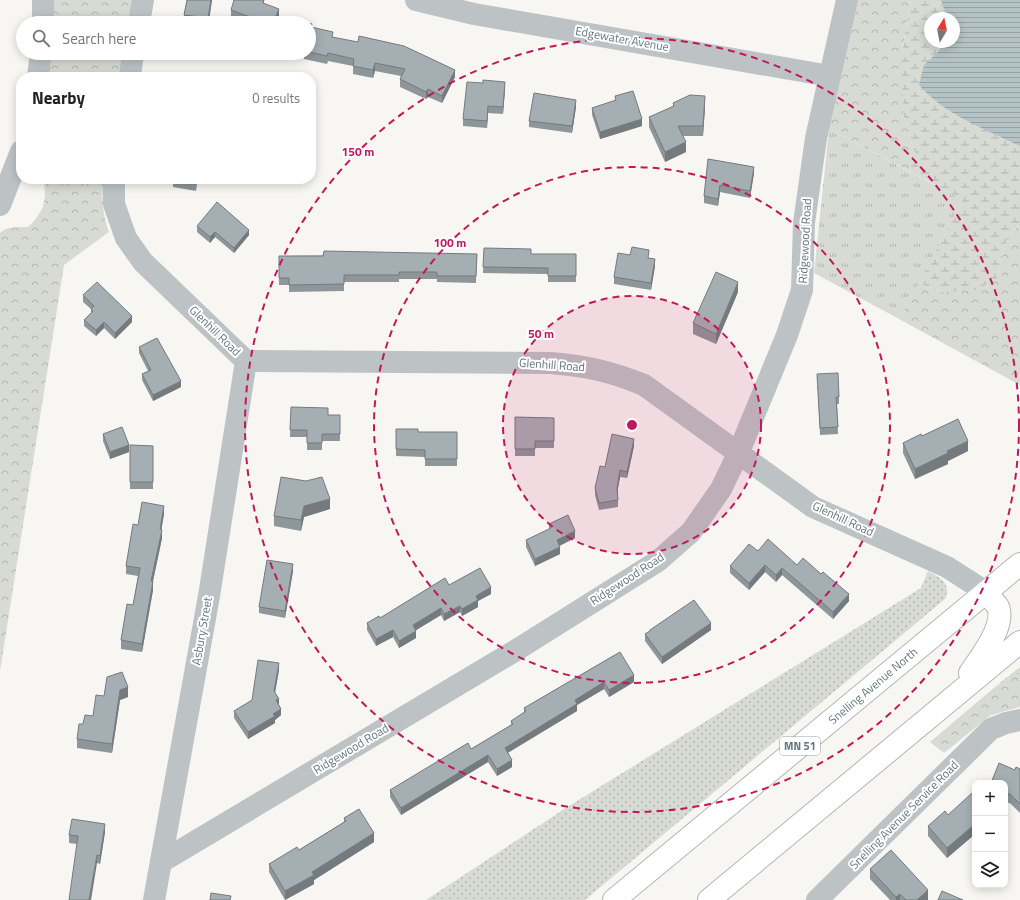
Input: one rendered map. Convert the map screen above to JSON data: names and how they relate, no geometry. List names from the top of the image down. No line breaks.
{"streets":{"highway":["Snelling Avenue North","MN 51"],"street":["Edgewater Avenue","Ridgewood Road","Glenhill Road","Asbury Street","Snelling Avenue Service Road"]},"crossings":[["Edgewater Avenue","Ridgewood Road"],["Ridgewood Road","Glenhill Road"],["Ridgewood Road","Asbury Street"],["Glenhill Road","Asbury Street"],["Glenhill Road","Snelling Avenue North"]],"north":"top","page":{"search":"Search here","heading":["Nearby","0 results"],"map_buttons":["+","−"]},"rings":["150 m","100 m","50 m"]}
